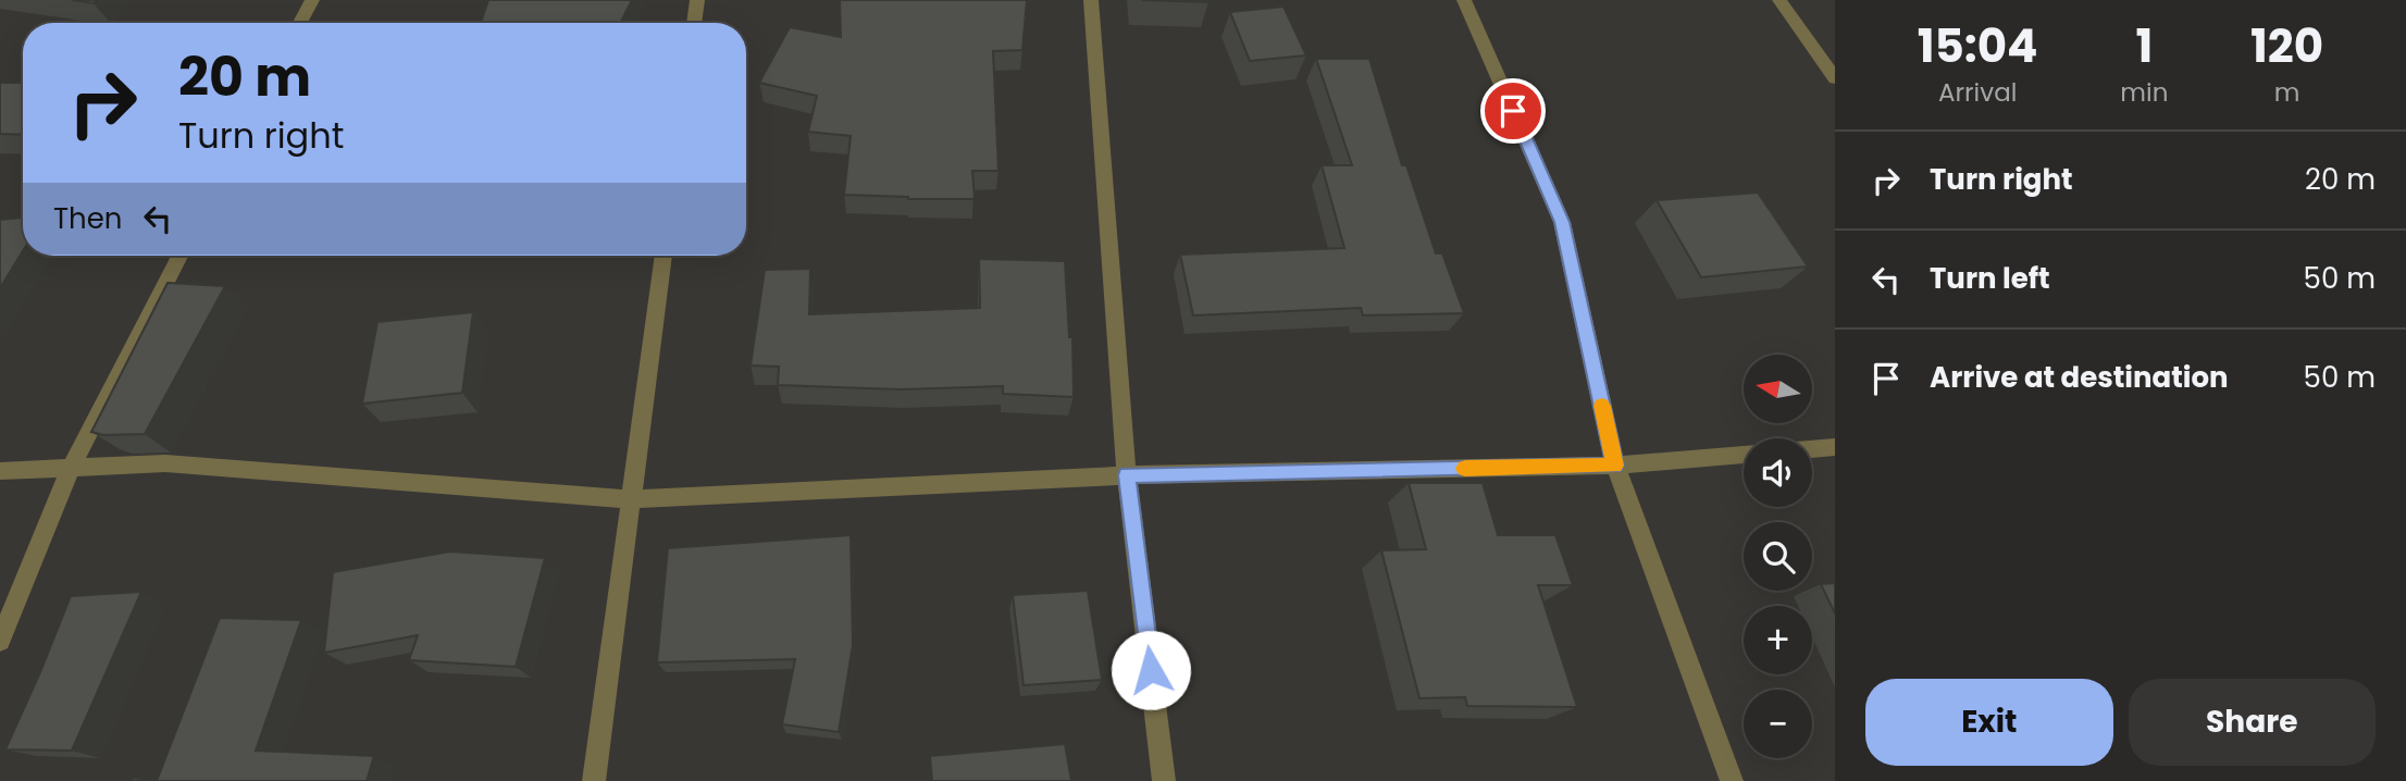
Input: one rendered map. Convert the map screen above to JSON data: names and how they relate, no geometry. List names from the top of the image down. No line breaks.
{"north":"left","page":{"eta":["15:04","Arrival","1","min","120","m"],"turn":["20 m","Turn right"],"list":[{"name":"Turn right","value":"20 m"},{"name":"Turn left","value":"50 m"},{"name":"Arrive at destination","value":"50 m"}],"then":"Then","map_buttons":["+","−"],"buttons":["Exit","Share"]}}
